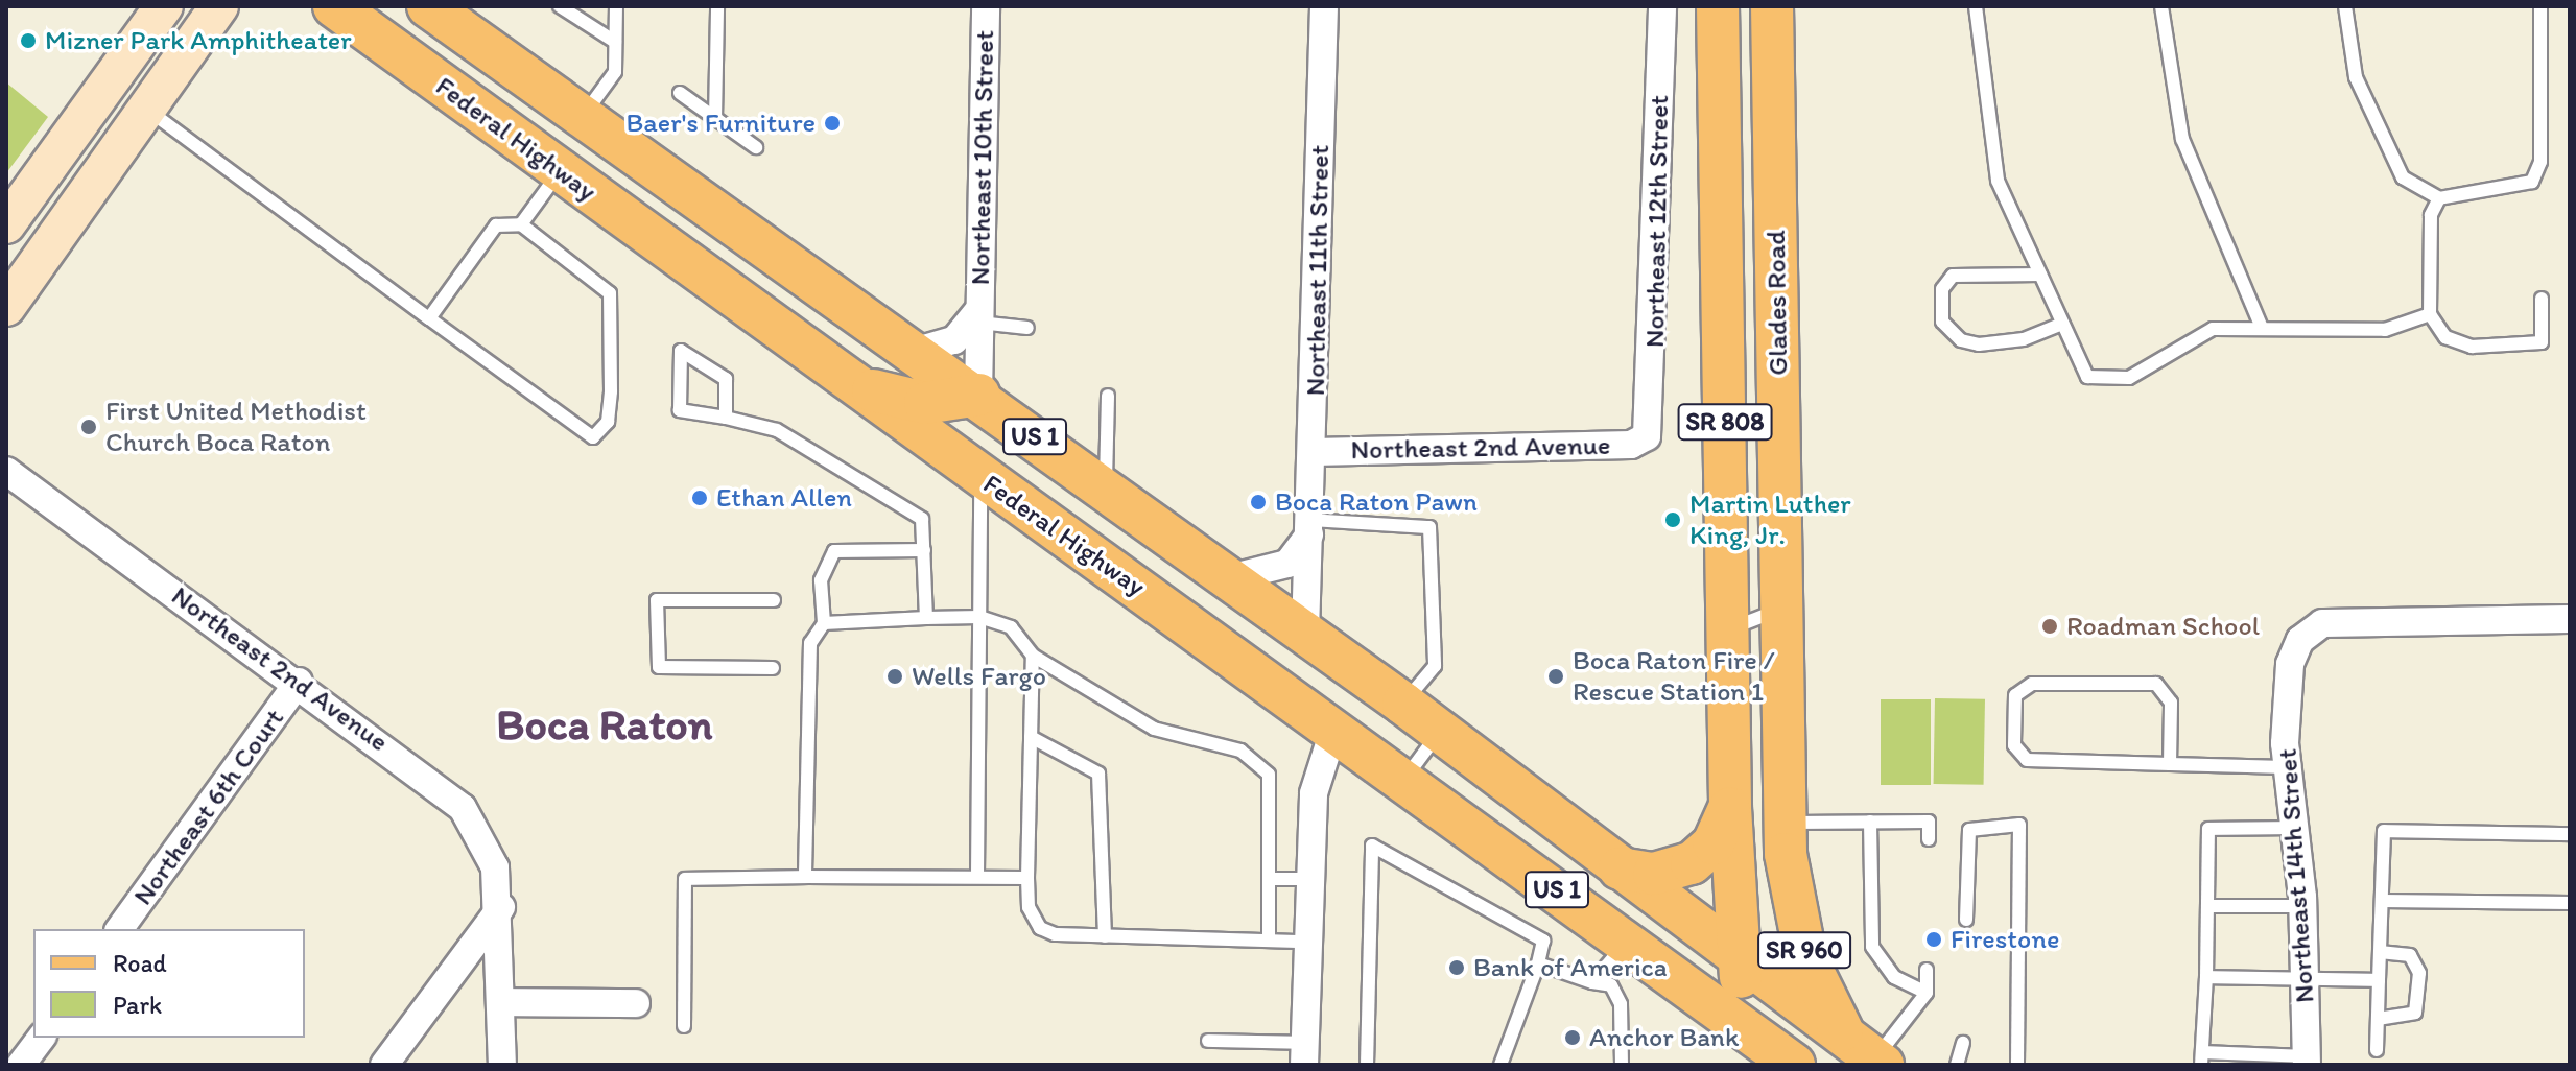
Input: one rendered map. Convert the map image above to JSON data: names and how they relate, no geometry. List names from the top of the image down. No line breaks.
{"streets":{"main road":["Federal Highway","Glades Road","SR 808","US 1","SR 960"],"street":["Northeast 10th Street","Northeast 12th Street","Northeast 11th Street","Northeast 2nd Avenue","Northeast 6th Court","Northeast 14th Street"]},"crossings":[["Federal Highway","Northeast 10th Street"],["Federal Highway","Northeast 11th Street"],["Federal Highway","Glades Road"],["Federal Highway","US 1"],["Northeast 12th Street","Northeast 2nd Avenue"],["Northeast 11th Street","Northeast 2nd Avenue"],["Glades Road","US 1"],["Northeast 2nd Avenue","Northeast 6th Court"]],"districts":["Boca Raton"],"places":["Mizner Park Amphitheater","Baer's Furniture","First United Methodist Church Boca Raton","Ethan Allen","Boca Raton Pawn","Martin Luther King, Jr.","Roadman School","Wells Fargo","Boca Raton Fire / Rescue Station 1","Firestone","Bank of America","Anchor Bank"],"legend":["Road","Park"]}
